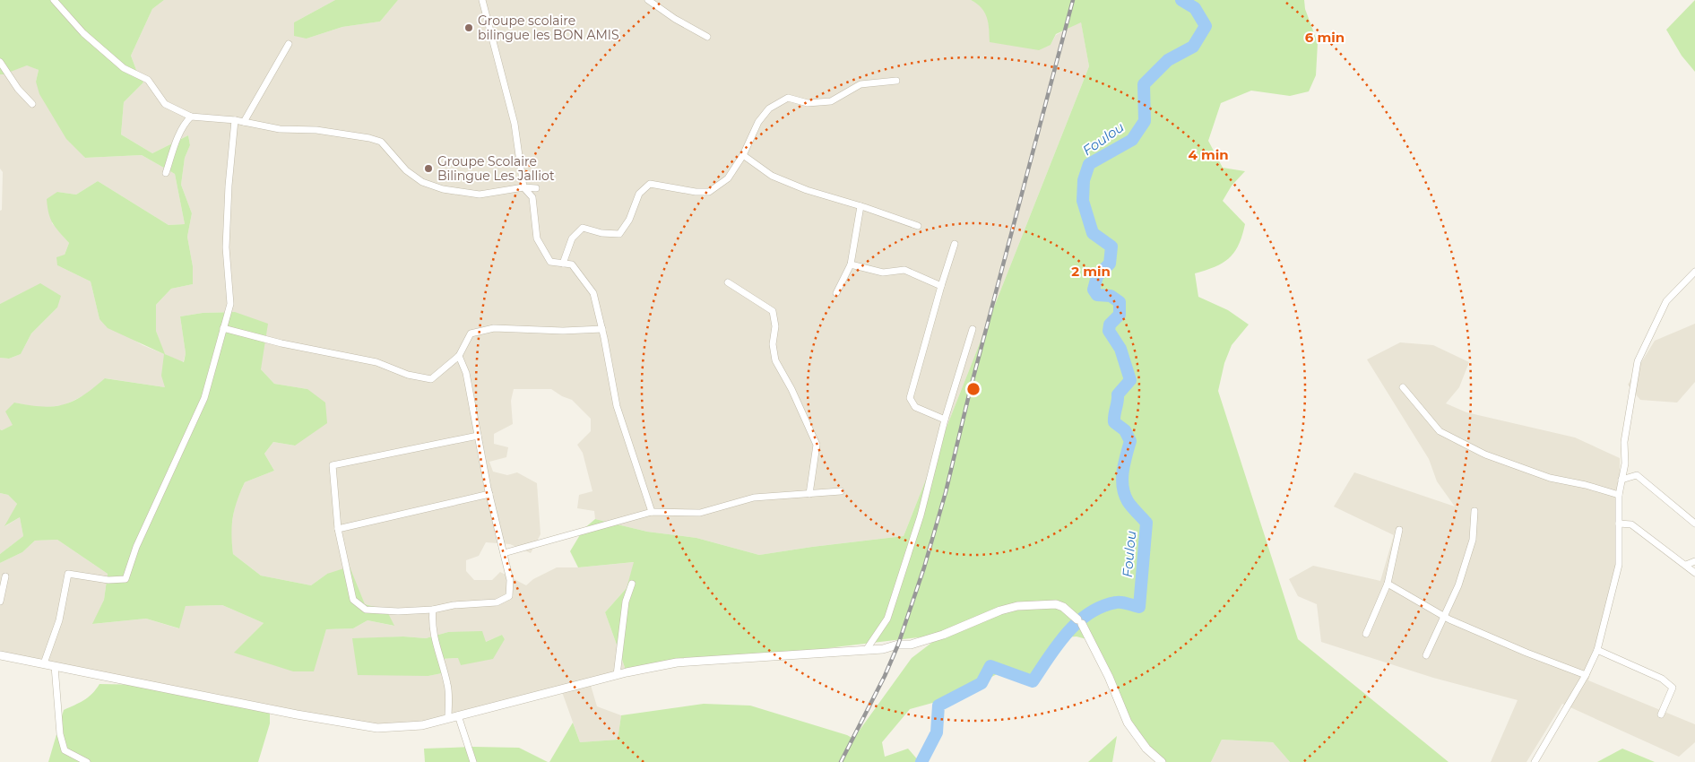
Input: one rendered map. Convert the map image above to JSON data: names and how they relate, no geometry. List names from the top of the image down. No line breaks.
{"water":["Foulou"],"places":["Groupe scolaire bilingue les BON AMIS","Groupe Scolaire Bilingue Les Jalliot"],"rings":["6 min","4 min","2 min"]}
